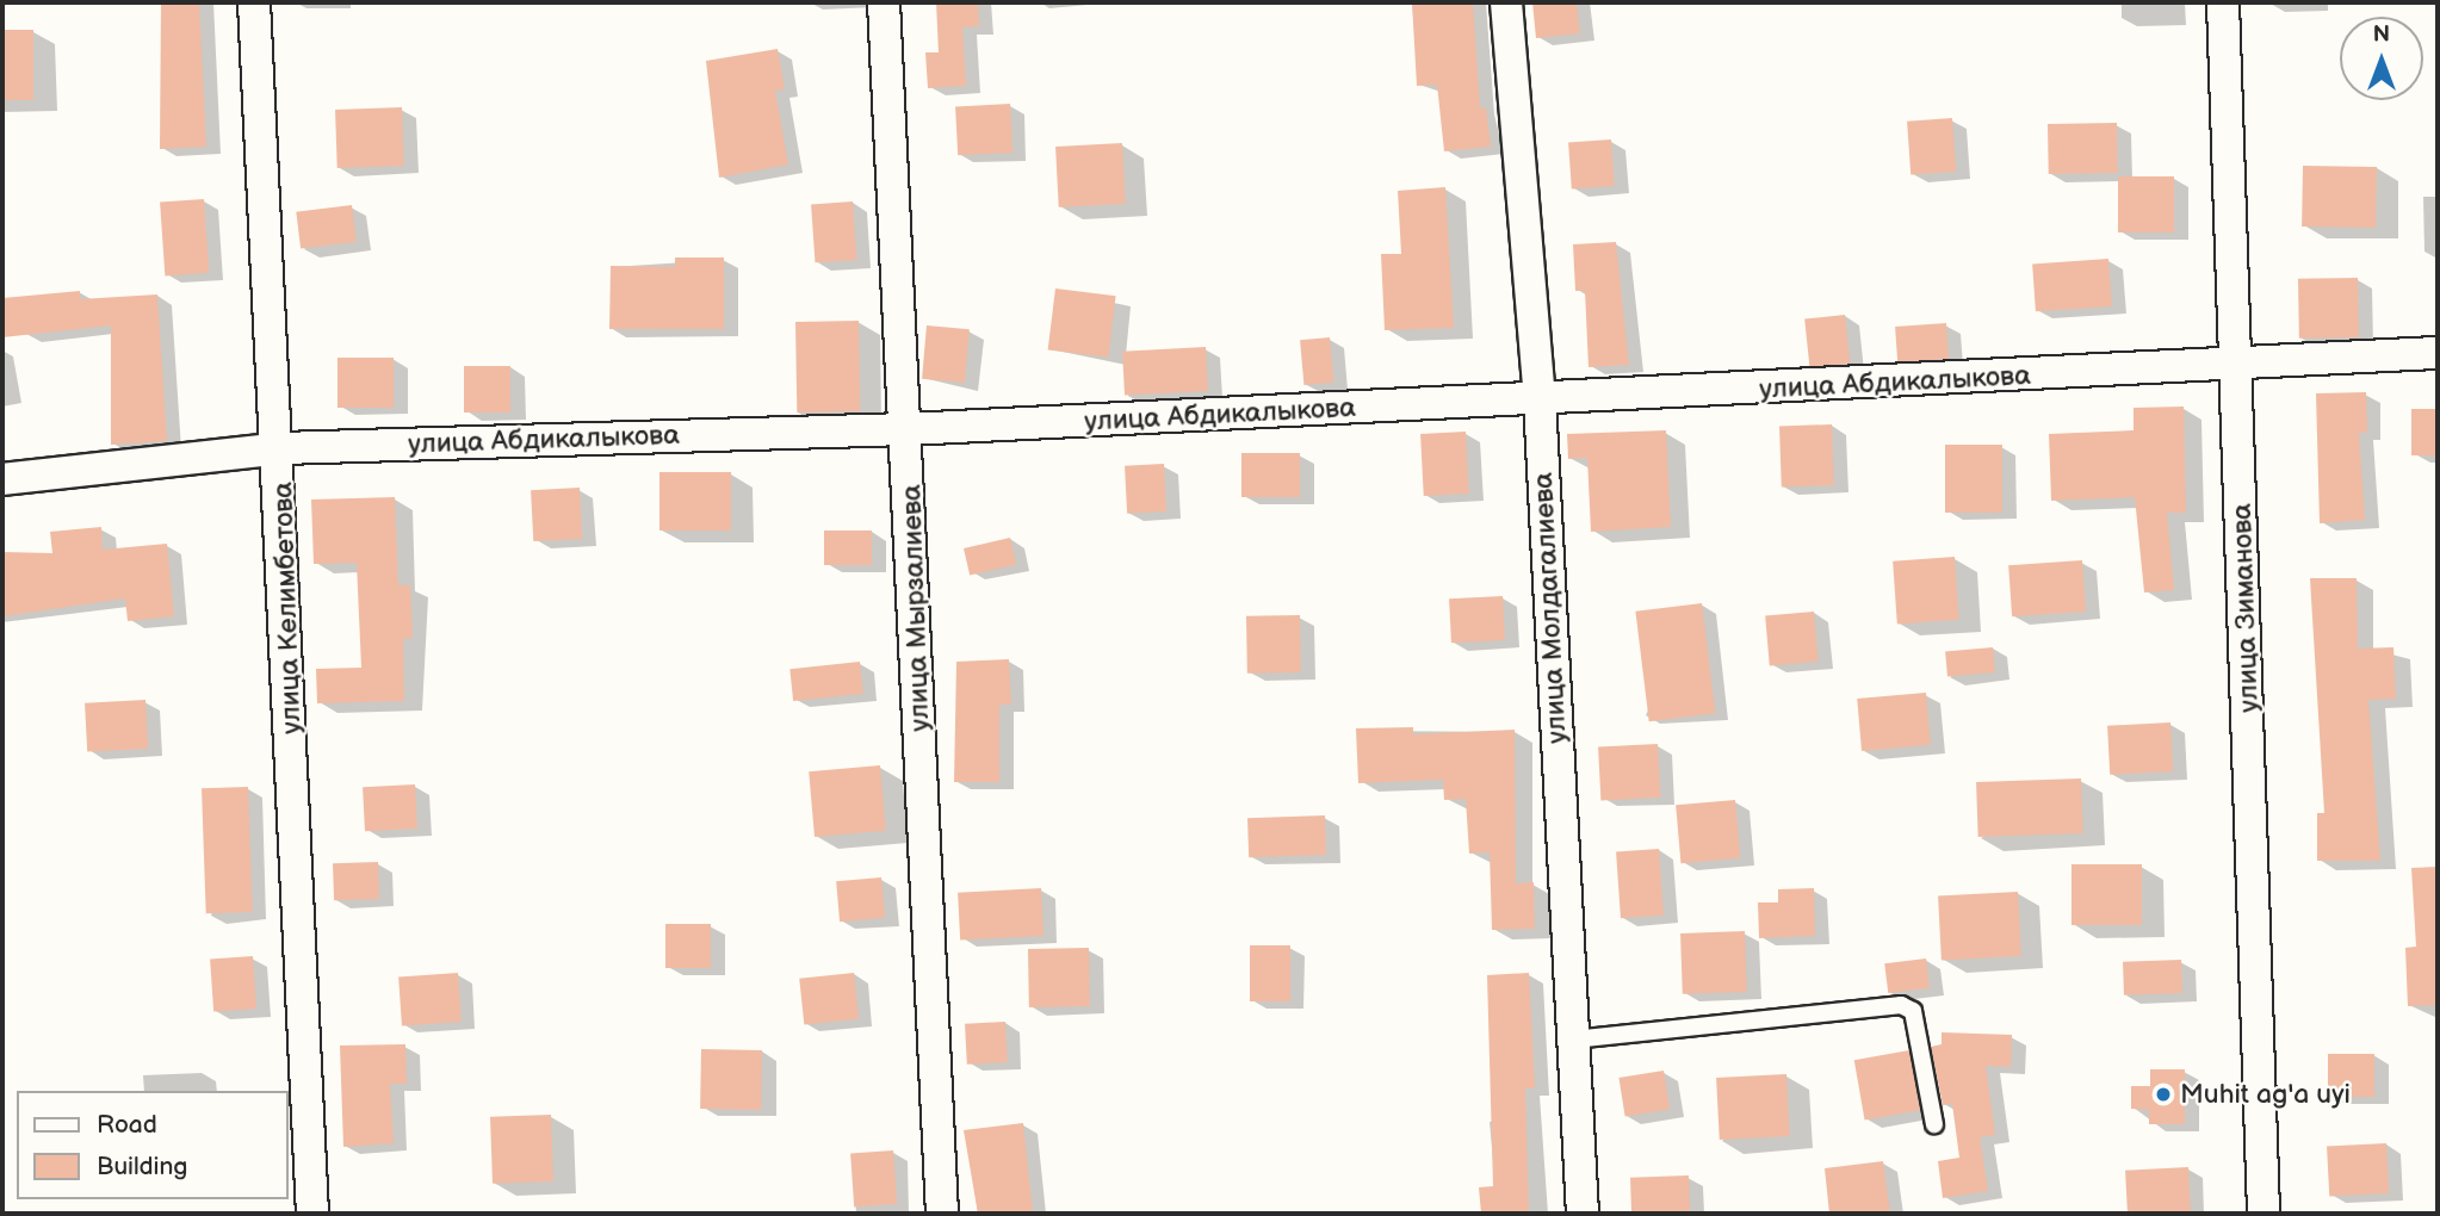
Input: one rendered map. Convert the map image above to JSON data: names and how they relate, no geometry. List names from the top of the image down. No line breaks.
{"streets":{"street":["улица Абдикалыкова","улица Келимбетова","улица Мырзалиева","улица Молдагалиева","улица Зиманова"]},"crossings":[["улица Абдикалыкова","улица Келимбетова"],["улица Абдикалыкова","улица Мырзалиева"],["улица Абдикалыкова","улица Молдагалиева"],["улица Абдикалыкова","улица Зиманова"]],"places":["Muhit ag'a uyi"],"legend":["Road","Building"],"north":"top"}
